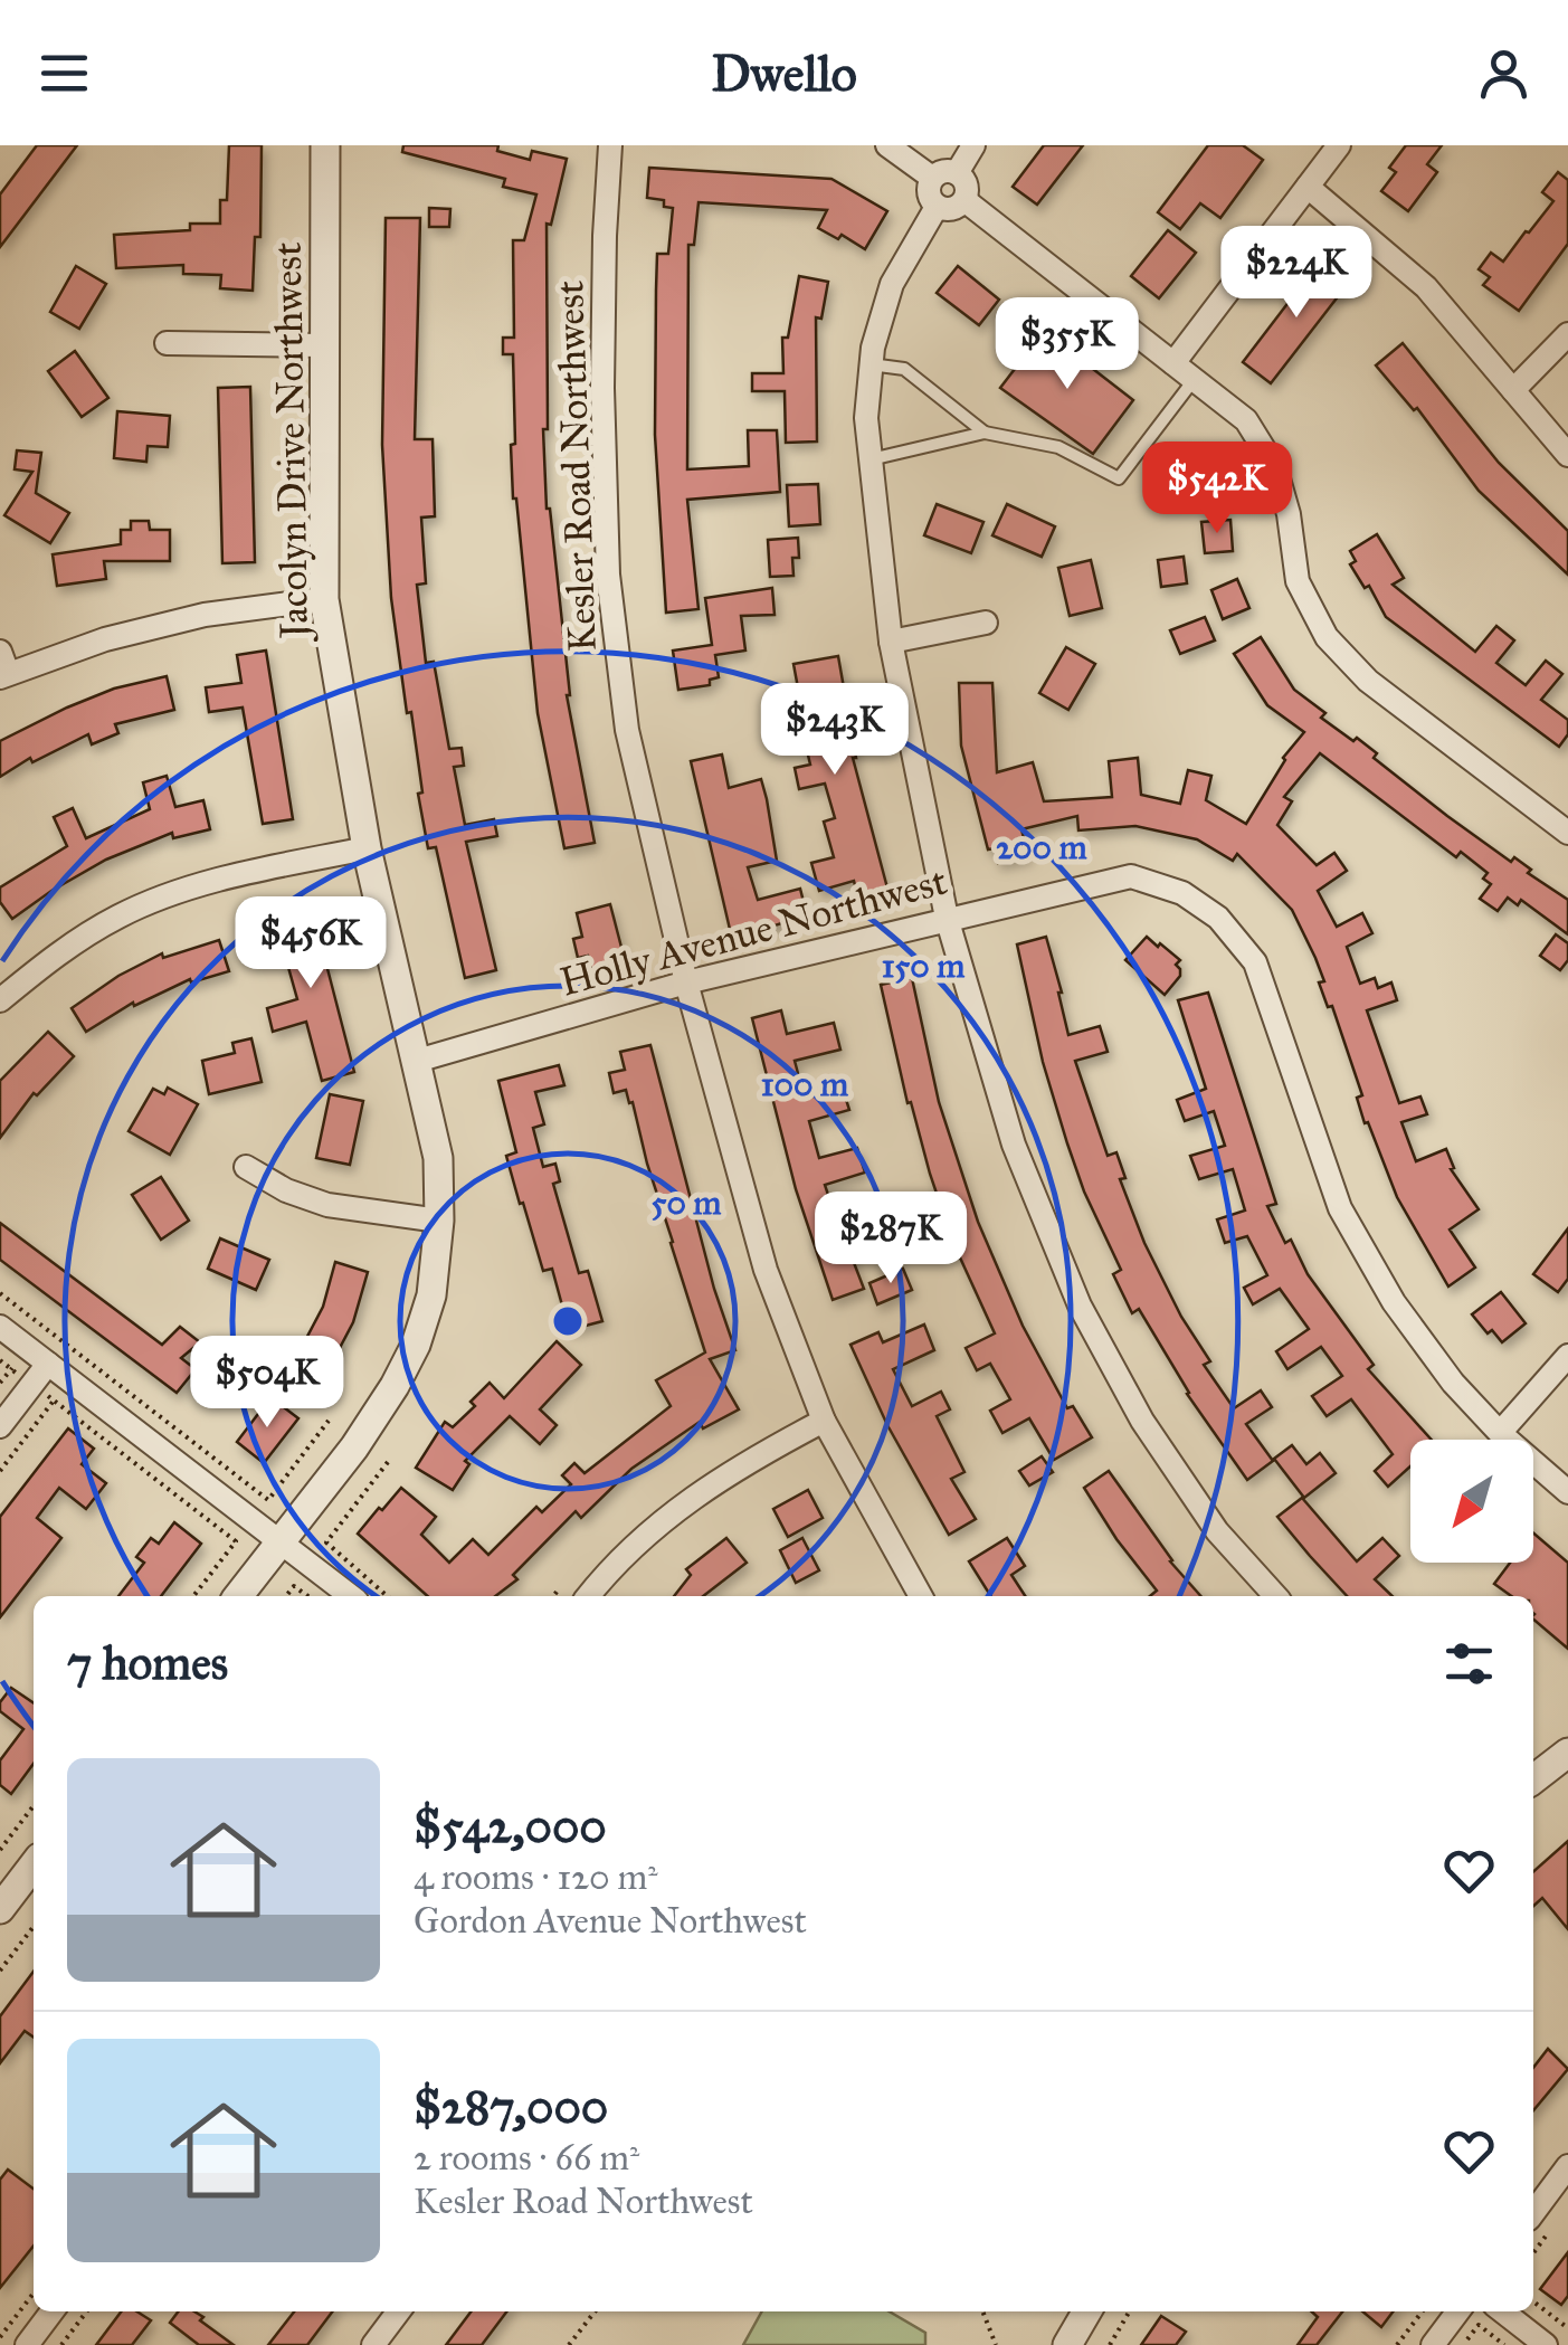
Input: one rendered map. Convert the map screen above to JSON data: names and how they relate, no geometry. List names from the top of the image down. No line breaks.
{"streets":{"street":["Jacolyn Drive Northwest","Kesler Road Northwest","Holly Avenue Northwest"]},"crossings":[["Jacolyn Drive Northwest","Holly Avenue Northwest"],["Kesler Road Northwest","Holly Avenue Northwest"]],"north":"bottom left","page":{"header":"Dwello","price":["$224K","$355K","$542K","$243K","$456K","$287K","$504K"],"heading":"7 homes","list":[{"name":"$542,000","note":"4 rooms · 120 m² · Gordon Avenue Northwest"},{"name":"$287,000","note":"2 rooms · 66 m² · Kesler Road Northwest"}]},"rings":["200 m","150 m","100 m","50 m"]}
